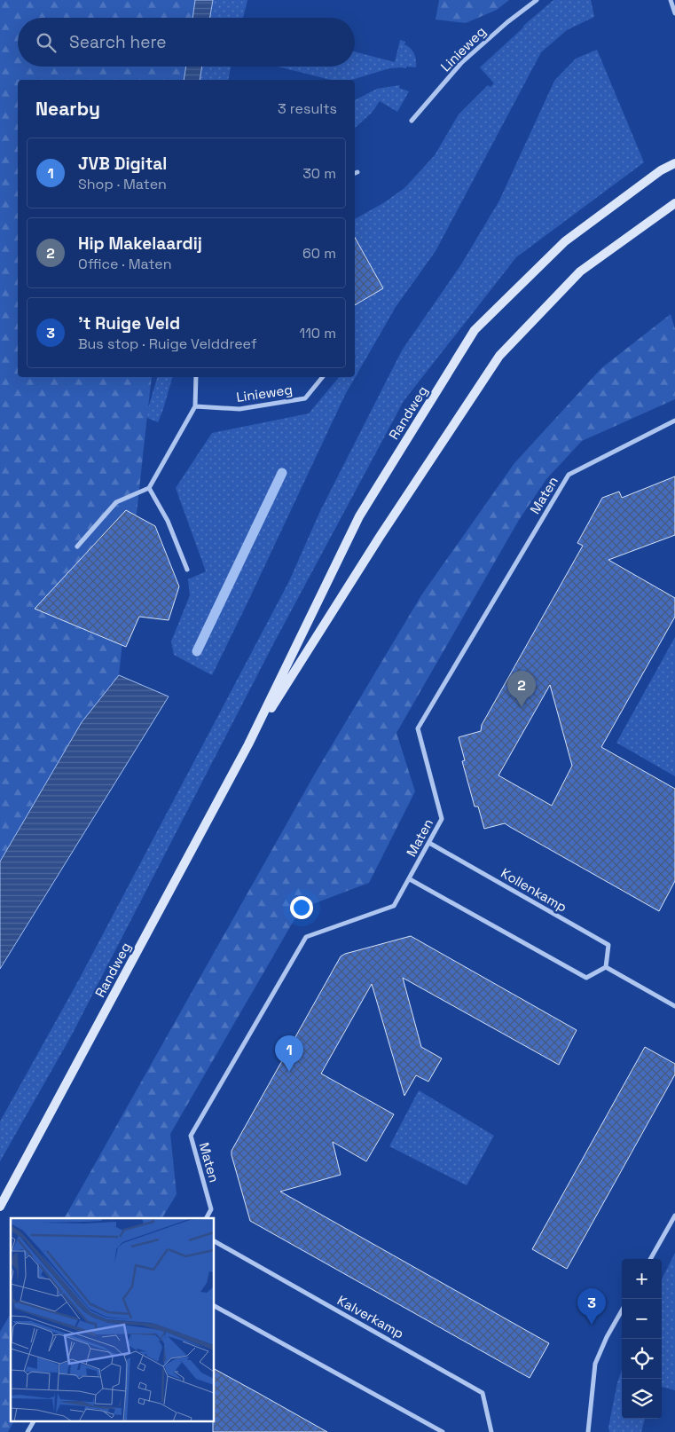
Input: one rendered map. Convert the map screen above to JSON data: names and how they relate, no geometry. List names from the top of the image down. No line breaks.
{"streets":{"main road":["Randweg"],"street":["Linieweg","Maten","Kollenkamp","Kalverkamp"]},"crossings":[["Maten","Kollenkamp"]],"page":{"search":"Search here","heading":["Nearby","3 results"],"list":[{"mark":"1","name":"JVB Digital","note":"Shop · Maten","value":"30 m"},{"mark":"2","name":"Hip Makelaardij","note":"Office · Maten","value":"60 m"},{"mark":"3","name":"'t Ruige Veld","note":"Bus stop · Ruige Velddreef","value":"110 m"}],"pins":["2","1","3"],"map_buttons":["+","−"]}}
